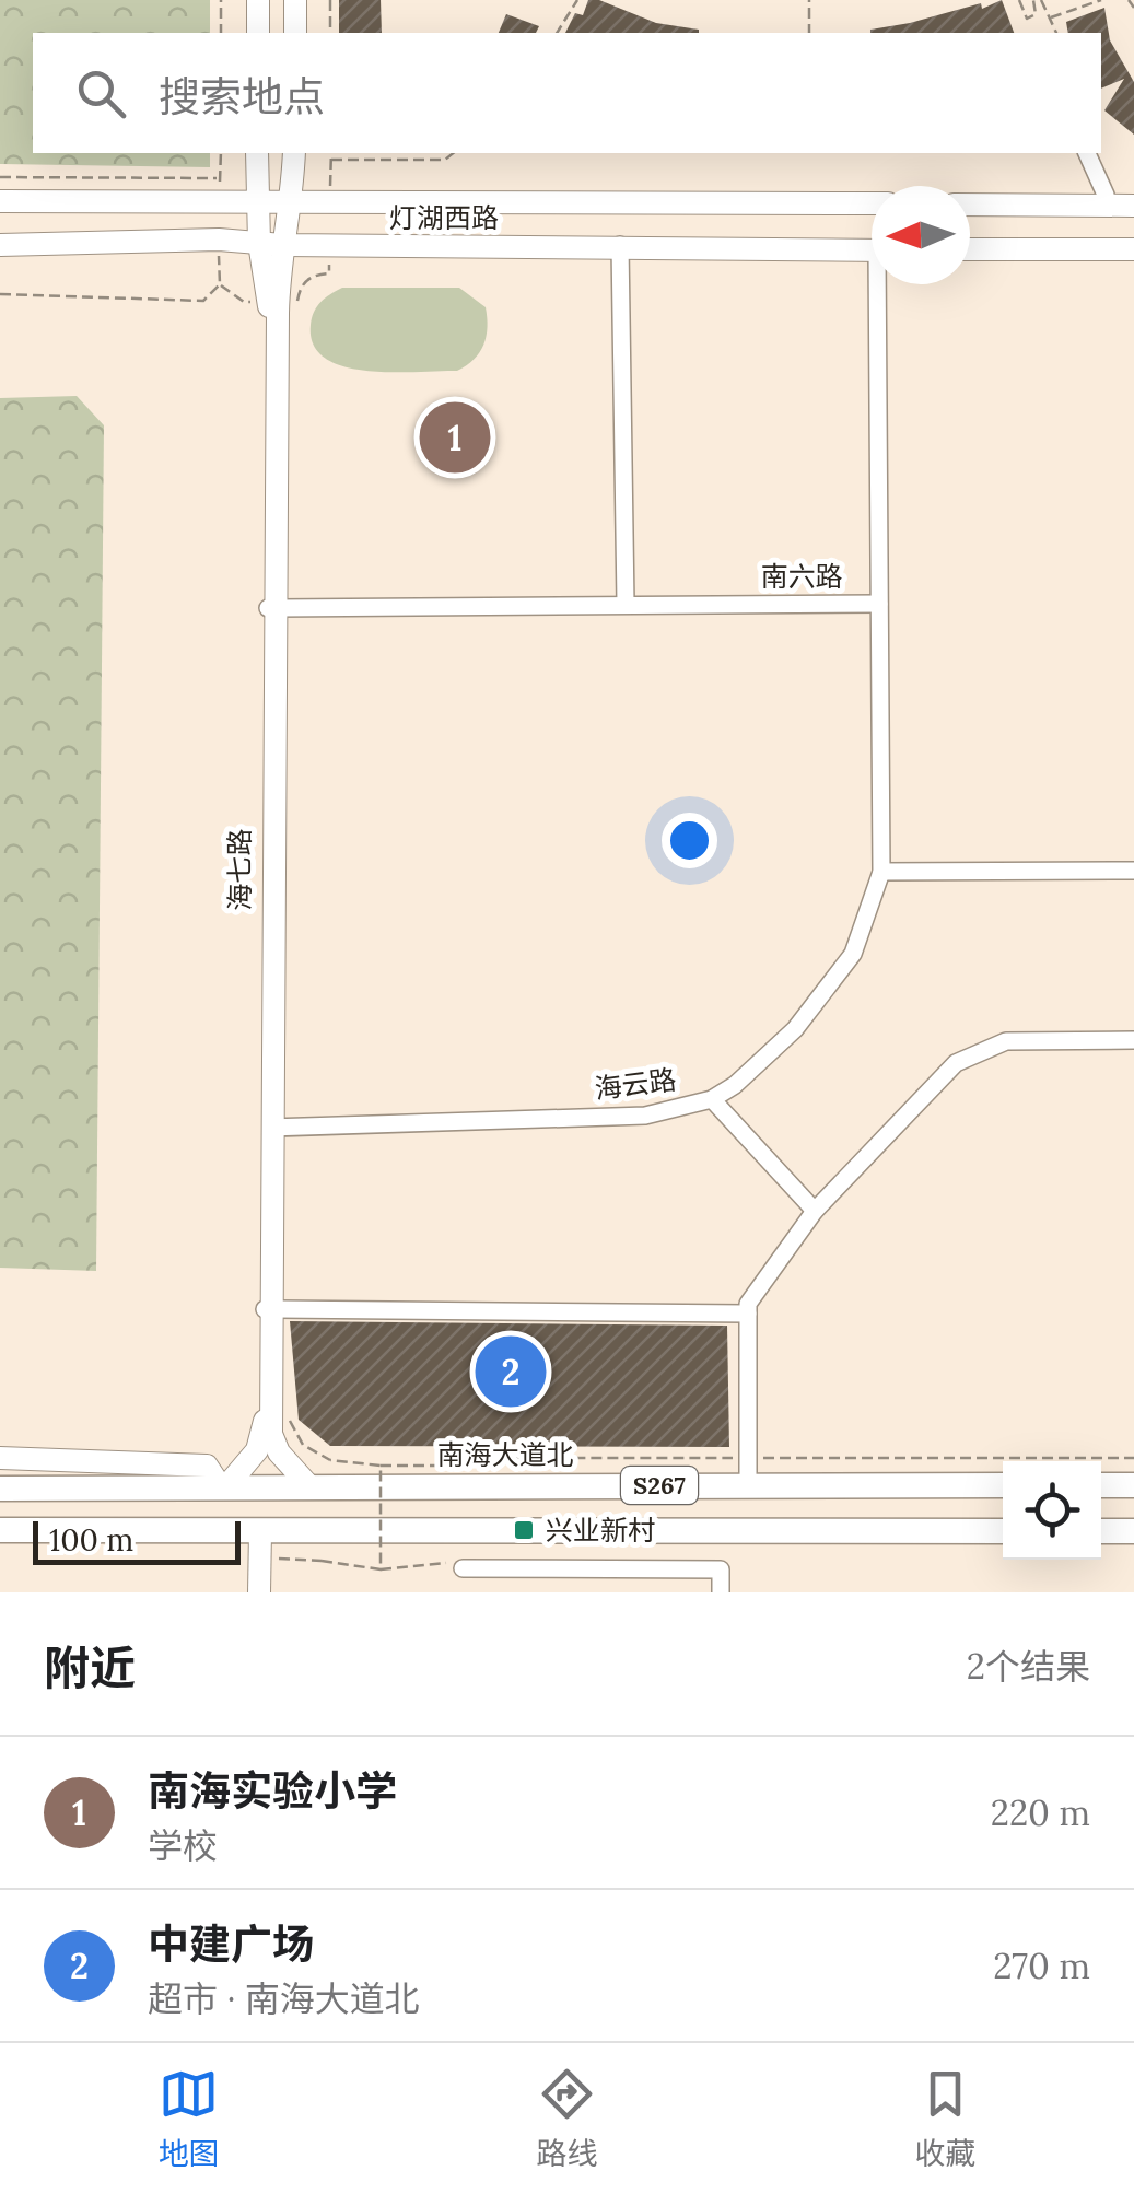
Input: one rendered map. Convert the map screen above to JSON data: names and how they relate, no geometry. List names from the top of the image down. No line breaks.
{"streets":{"highway":["南海大道北","S267"],"main road":["灯湖西路","海七路"],"street":["南六路","海云路"]},"crossings":[["灯湖西路","海七路"],["南六路","海七路"],["南六路","海云路"],["海七路","海云路"],["海七路","南海大道北"]],"places":{"transit":["兴业新村"]},"scale_bar":"100 m","north":"left","page":{"search":"搜索地点","pins":["1","2"],"scale":"100 m","heading":["附近","2个结果"],"list":[{"mark":"1","name":"南海实验小学","note":"学校","value":"220 m"},{"mark":"2","name":"中建广场","note":"超市 · 南海大道北","value":"270 m"}],"nav":["地图","路线","收藏"]}}
